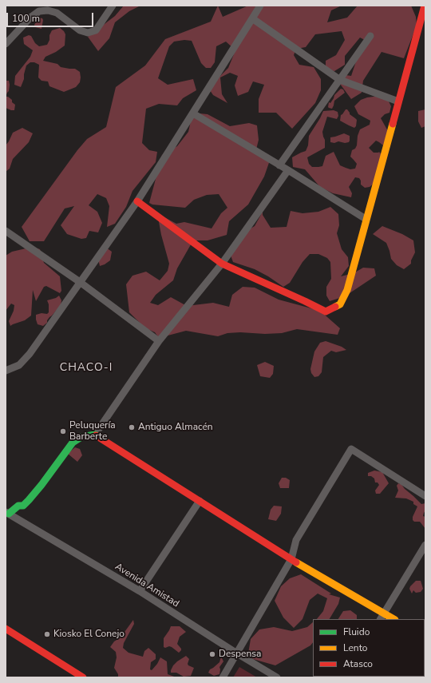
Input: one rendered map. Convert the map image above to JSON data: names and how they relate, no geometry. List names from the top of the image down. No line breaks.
{"streets":{"street":["Avenida Amistad"]},"districts":["CHACO-I"],"places":["Antiguo Almacén","Peluquería Barberte","Kiosko El Conejo","Despensa"],"legend":["Fluido","Lento","Atasco"],"scale_bar":"100 m"}
